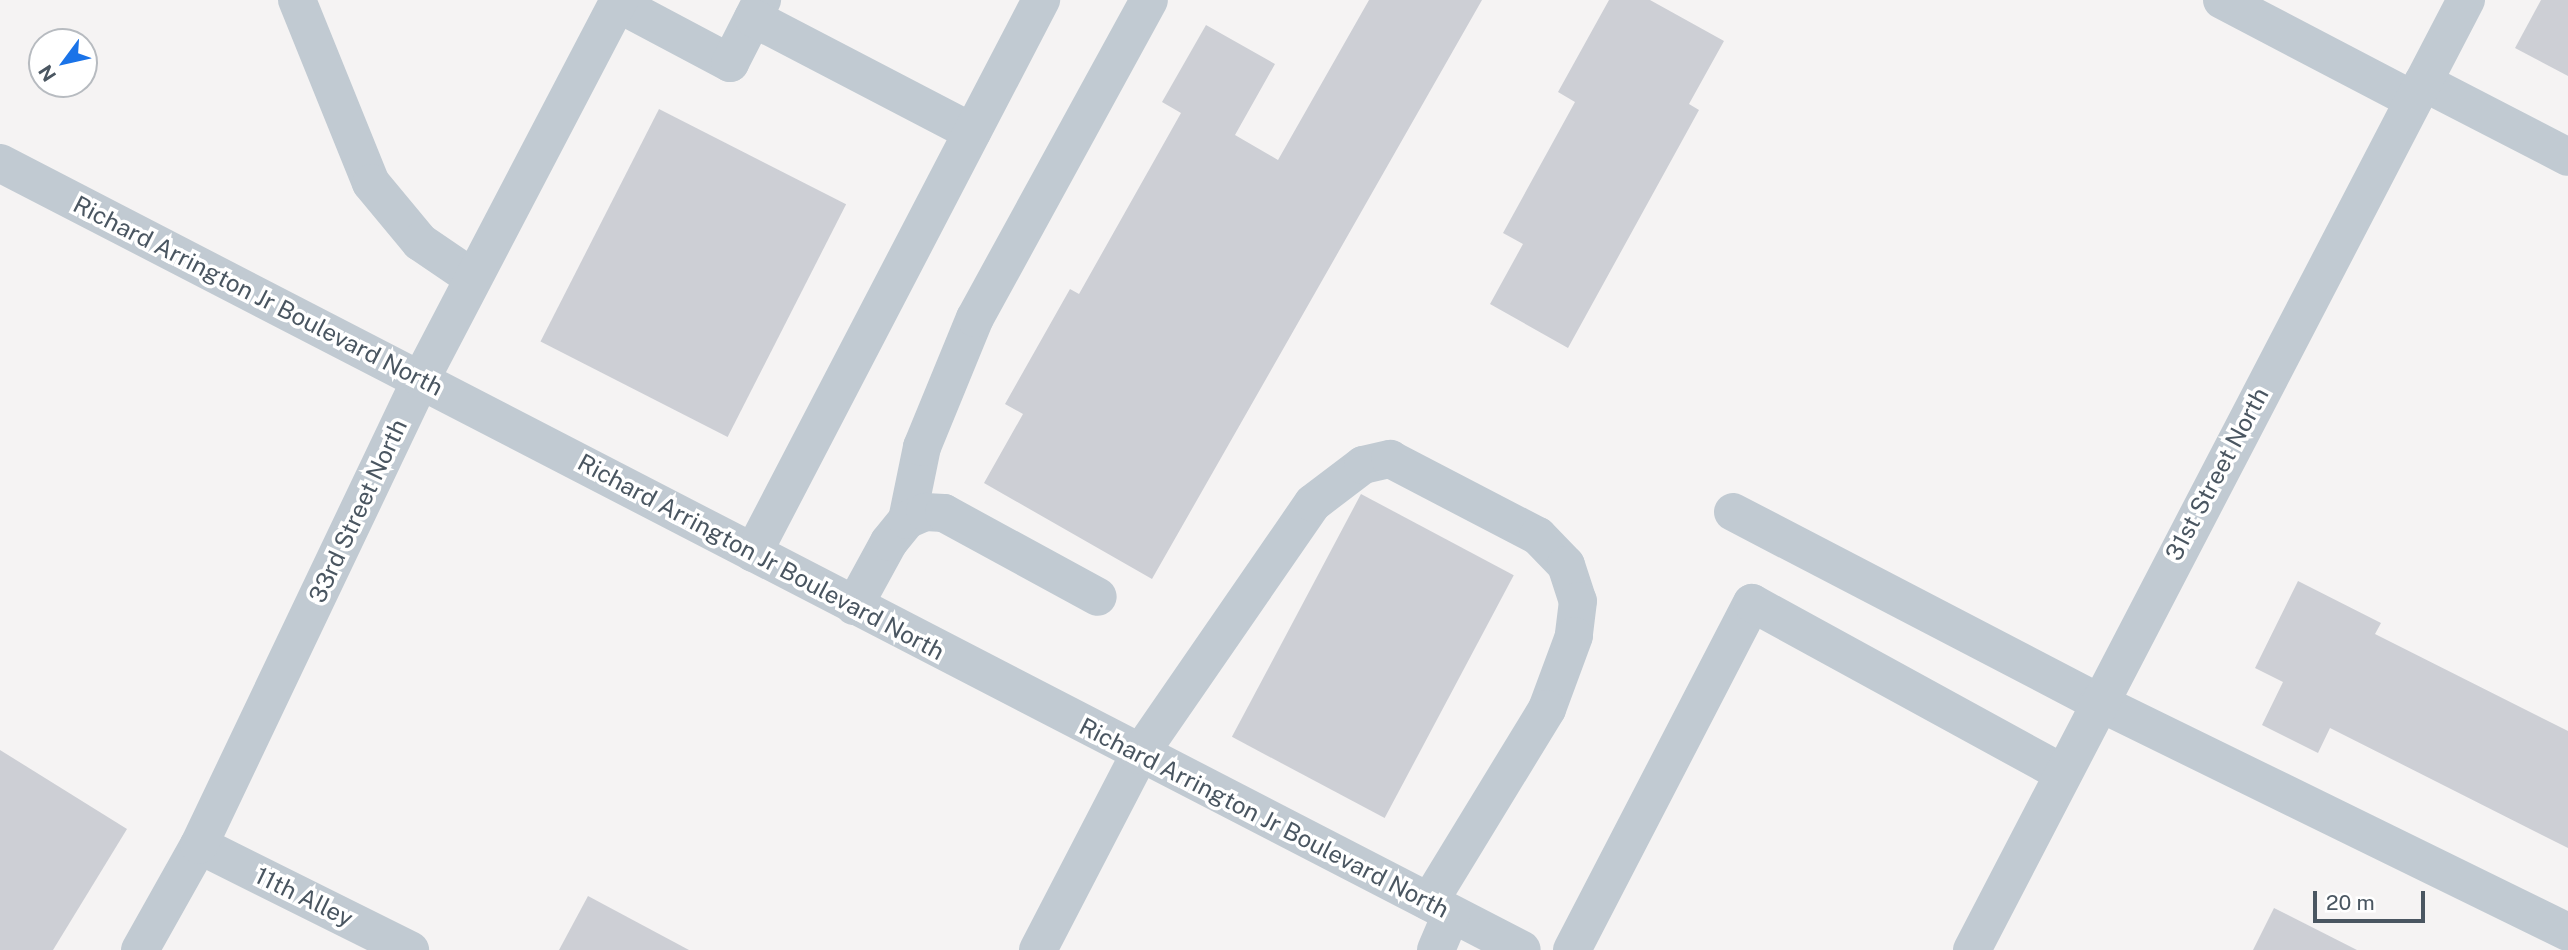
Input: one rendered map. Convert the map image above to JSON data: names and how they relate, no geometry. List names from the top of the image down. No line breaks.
{"streets":{"street":["Richard Arrington Jr Boulevard North","31st Street North","33rd Street North","11th Alley"]},"crossings":[["Richard Arrington Jr Boulevard North","33rd Street North"],["33rd Street North","11th Alley"]],"scale_bar":"20 m","north":"bottom left"}
